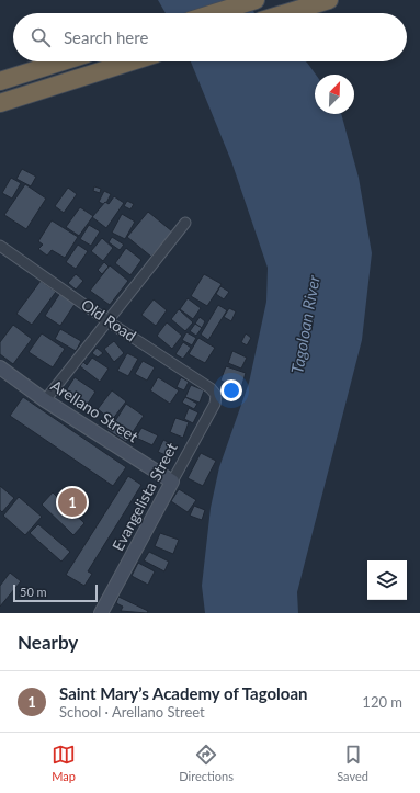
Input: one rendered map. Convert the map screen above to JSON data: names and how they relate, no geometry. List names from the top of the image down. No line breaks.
{"streets":{"street":["Old Road","Arellano Street","Evangelista Street"]},"crossings":[["Old Road","Evangelista Street"],["Arellano Street","Evangelista Street"]],"water":["Tagoloan River"],"scale_bar":"50 m","north":"top right","page":{"search":"Search here","pins":"1","scale":"50 m","heading":"Nearby","list":[{"mark":"1","name":"Saint Mary’s Academy of Tagoloan","note":"School · Arellano Street","value":"120 m"}],"nav":["Map","Directions","Saved"]}}
